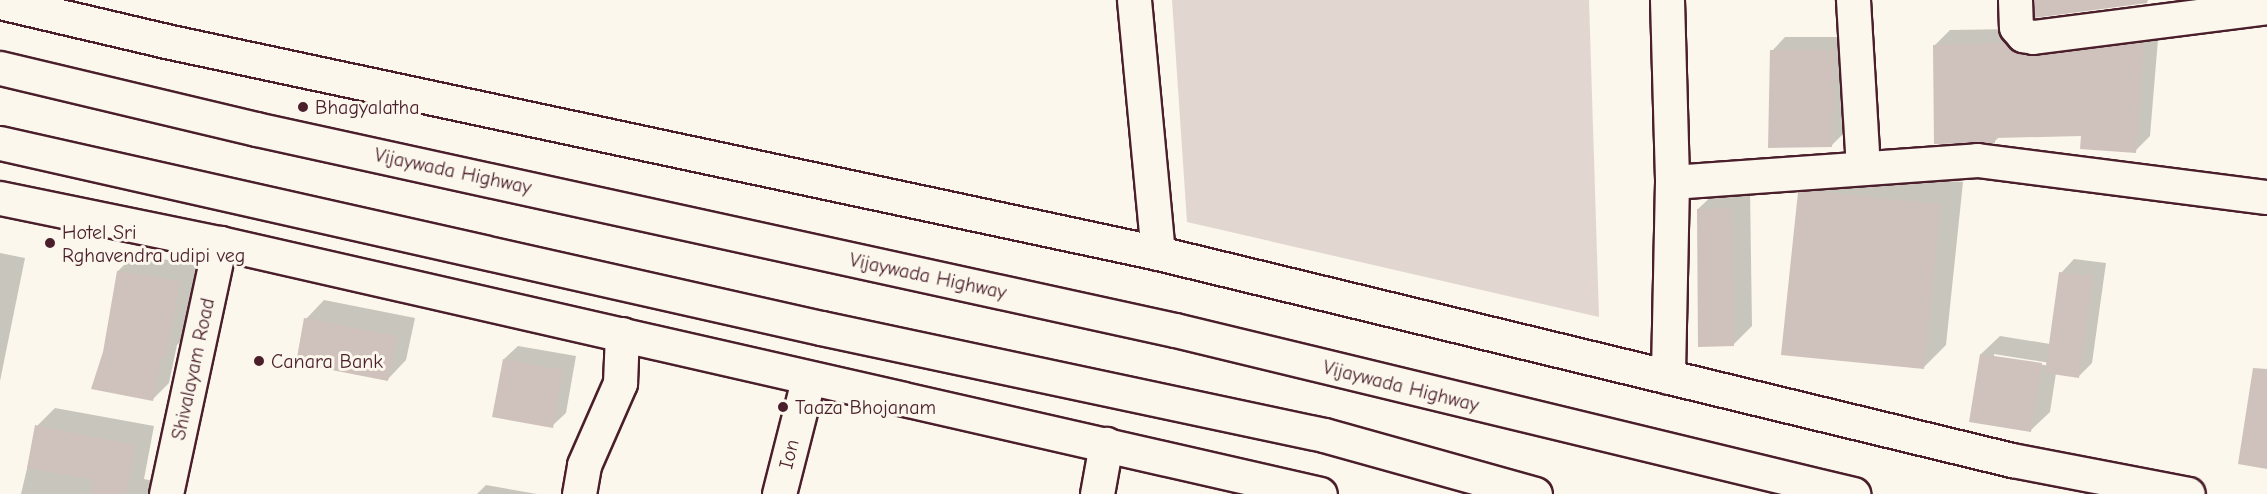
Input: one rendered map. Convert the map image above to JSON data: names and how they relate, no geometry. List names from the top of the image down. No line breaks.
{"streets":{"main road":["Vijaywada Highway","Shivalayam Road","Ion"]},"places":["Bhagyalatha","Hotel Sri Rghavendra udipi veg","Canara Bank","Taaza Bhojanam"]}
